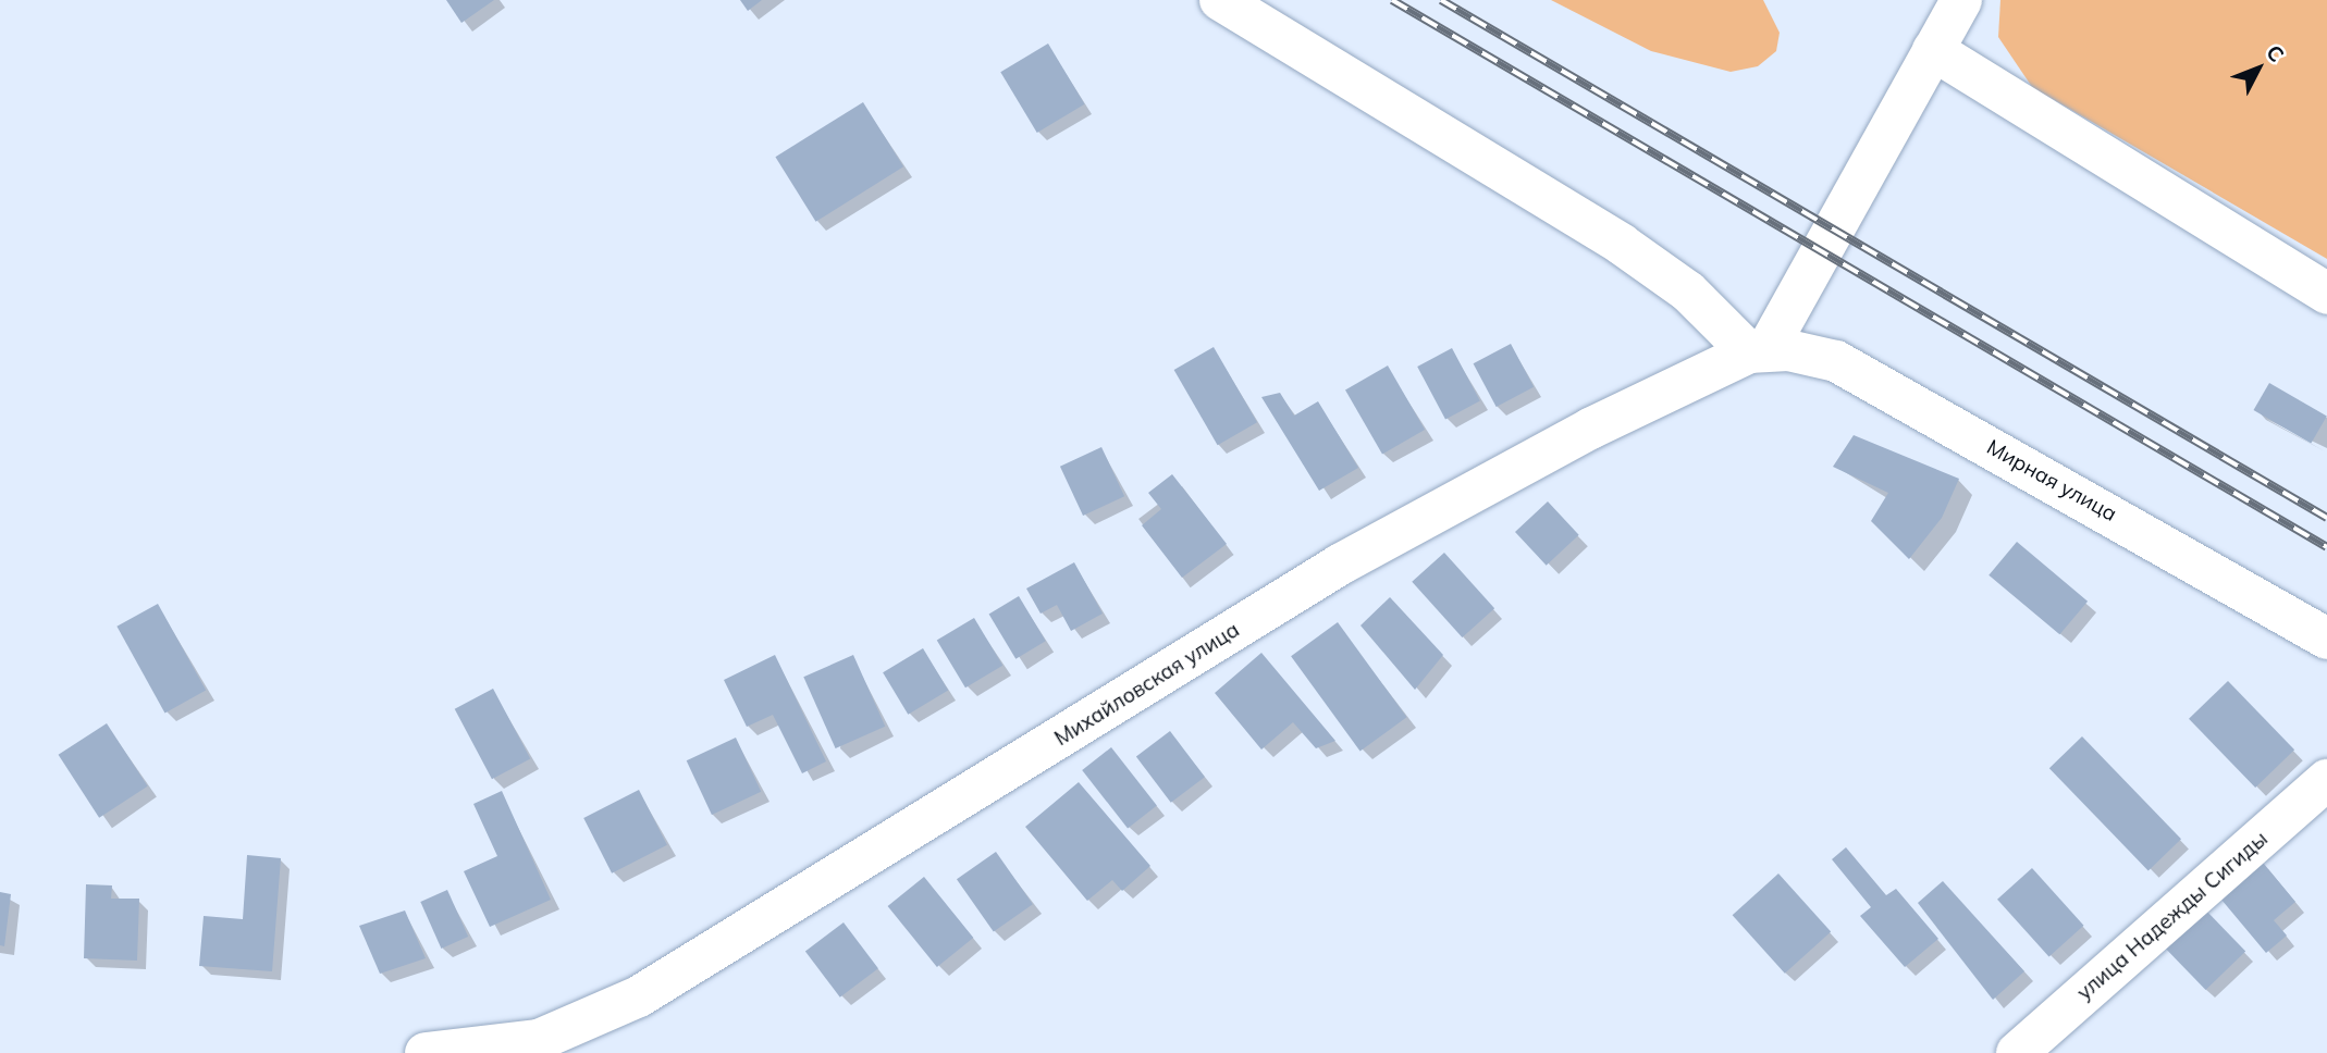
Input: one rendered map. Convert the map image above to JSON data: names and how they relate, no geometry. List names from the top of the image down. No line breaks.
{"streets":{"street":["Мирная улица","Михайловская улица","улица Надежды Сигиды"]},"crossings":[["Мирная улица","Михайловская улица"]],"north":"top right"}
